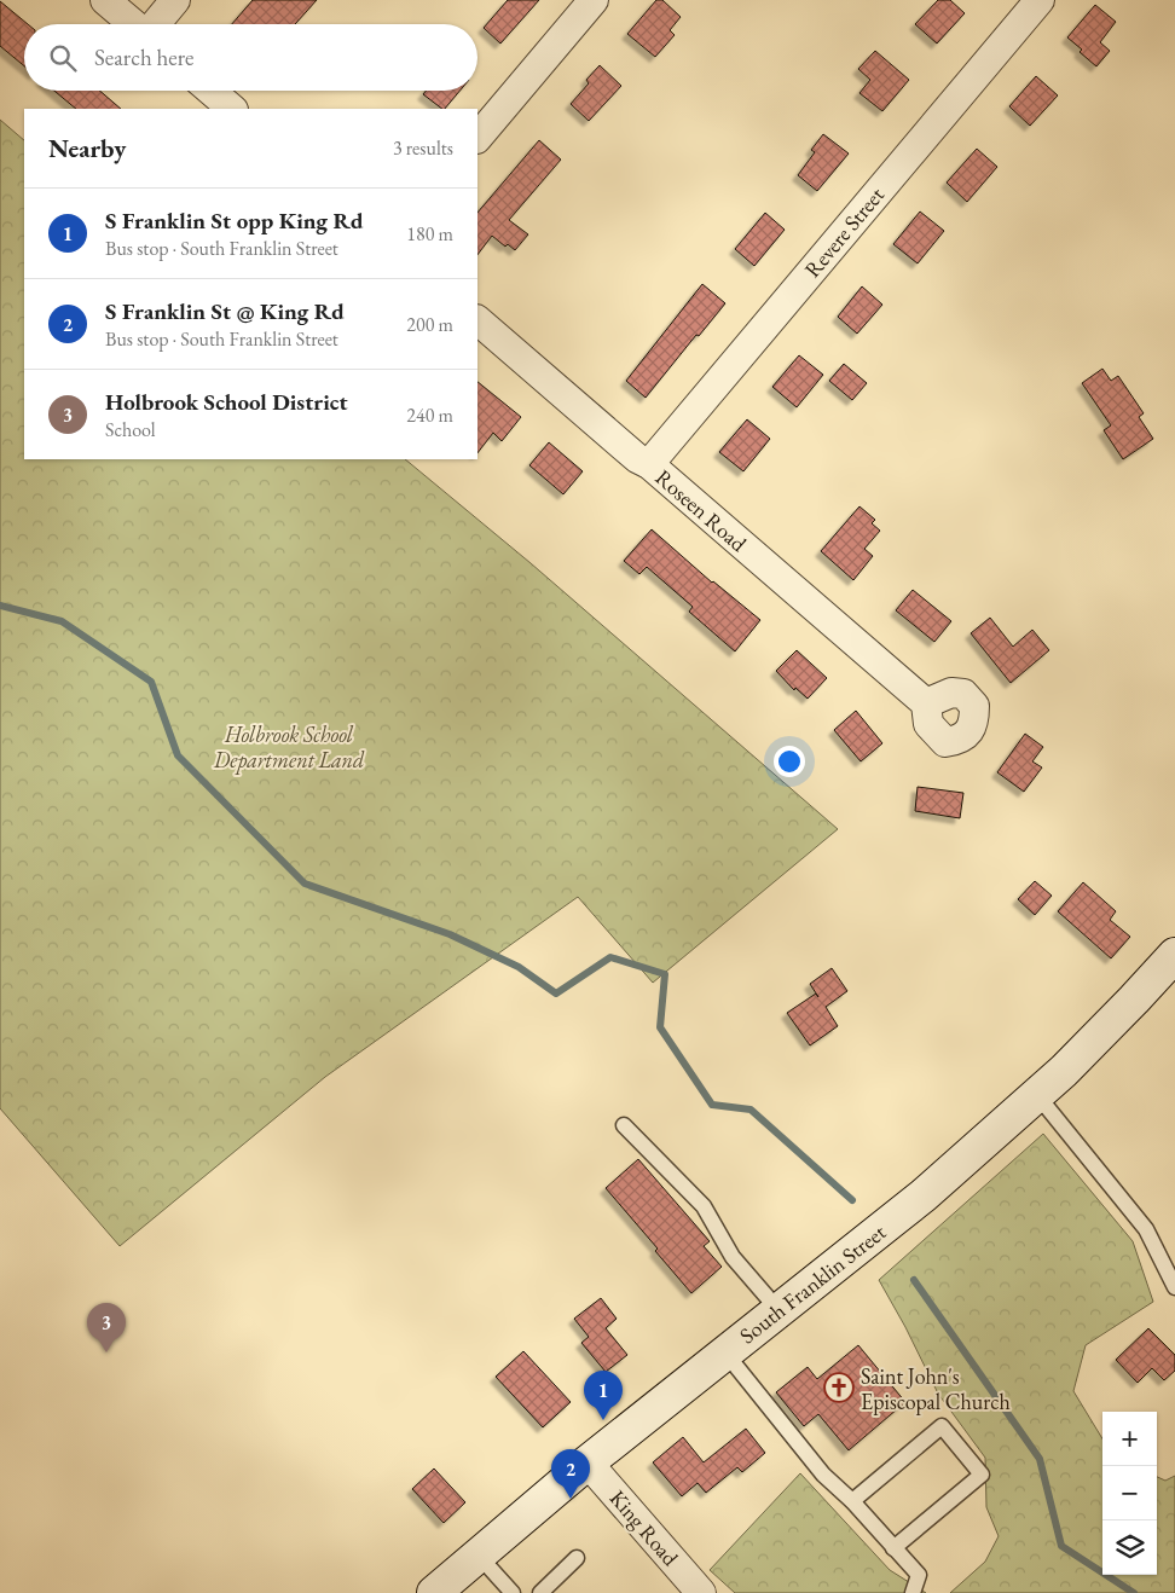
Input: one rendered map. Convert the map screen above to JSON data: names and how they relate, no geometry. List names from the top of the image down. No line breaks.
{"streets":{"main road":["South Franklin Street"],"street":["Revere Street","Roseen Road","King Road"]},"crossings":[["Revere Street","Roseen Road"],["South Franklin Street","King Road"]],"parks":["Holbrook School Department Land"],"places":{"church":["Saint John's Episcopal Church"]},"page":{"search":"Search here","heading":["Nearby","3 results"],"list":[{"mark":"1","name":"S Franklin St opp King Rd","note":"Bus stop · South Franklin Street","value":"180 m"},{"mark":"2","name":"S Franklin St @ King Rd","note":"Bus stop · South Franklin Street","value":"200 m"},{"mark":"3","name":"Holbrook School District","note":"School","value":"240 m"}],"pins":["3","1","2"],"map_buttons":["+","−"]}}
